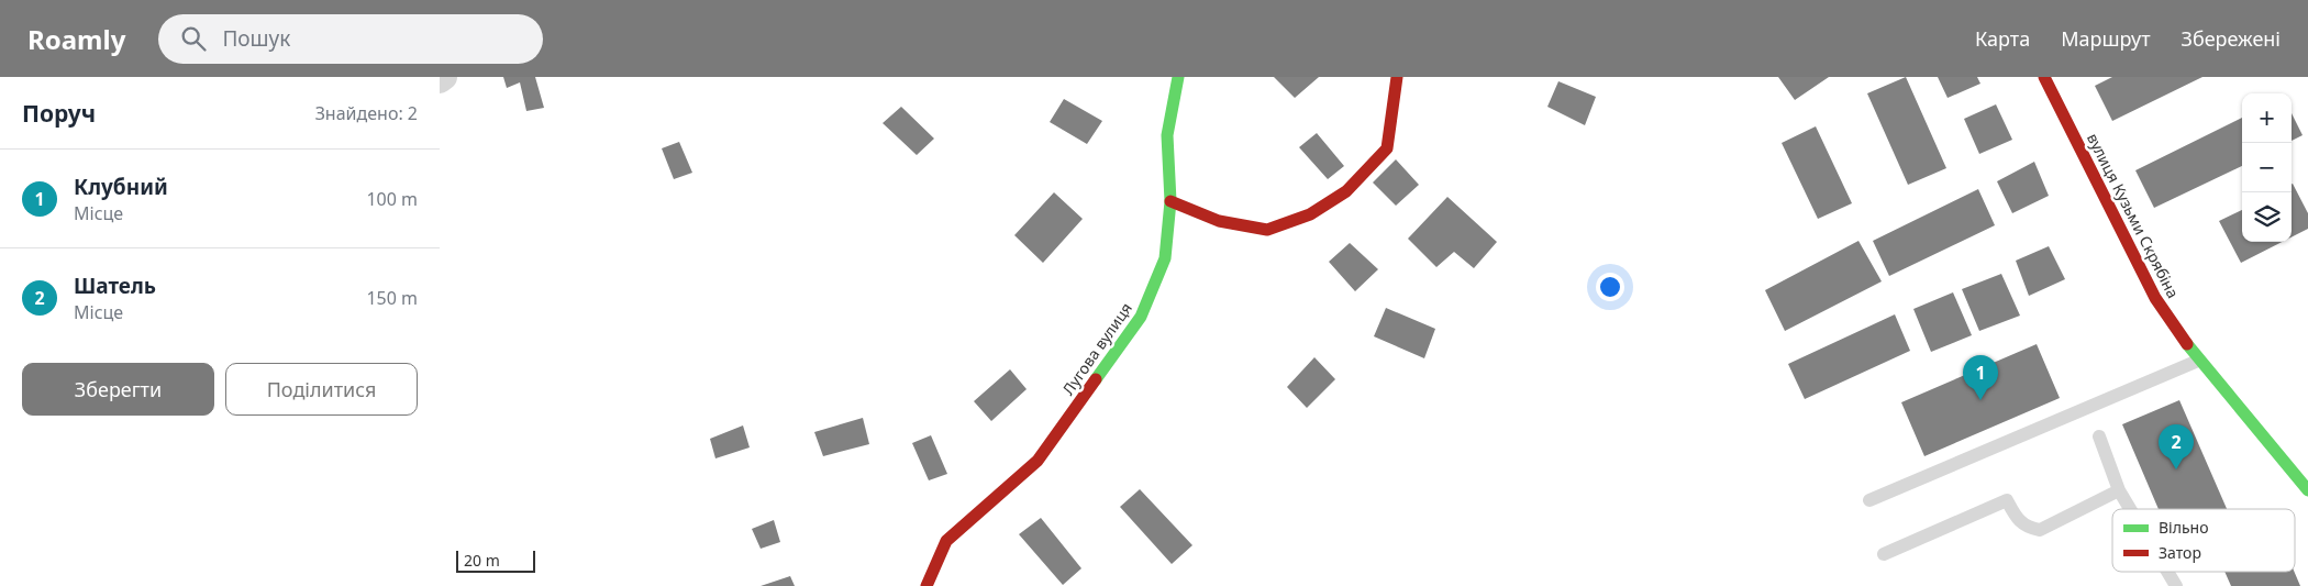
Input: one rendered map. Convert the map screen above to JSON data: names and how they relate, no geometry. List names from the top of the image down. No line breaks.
{"streets":{"street":["вулиця Кузьми Скрябіна","Лугова вулиця"]},"legend":["Вільно","Затор"],"scale_bar":"20 m","page":{"header":"Roamly","search":"Пошук","nav":["Карта","Маршрут","Збережені"],"heading":["Поруч","Знайдено: 2"],"map_buttons":["+","−"],"list":[{"mark":"1","name":"Клубний","note":"Місце","value":"100 m"},{"mark":"2","name":"Шатель","note":"Місце","value":"150 m"}],"buttons":["Зберегти","Поділитися"],"pins":["1","2"],"scale":"20 m"}}
